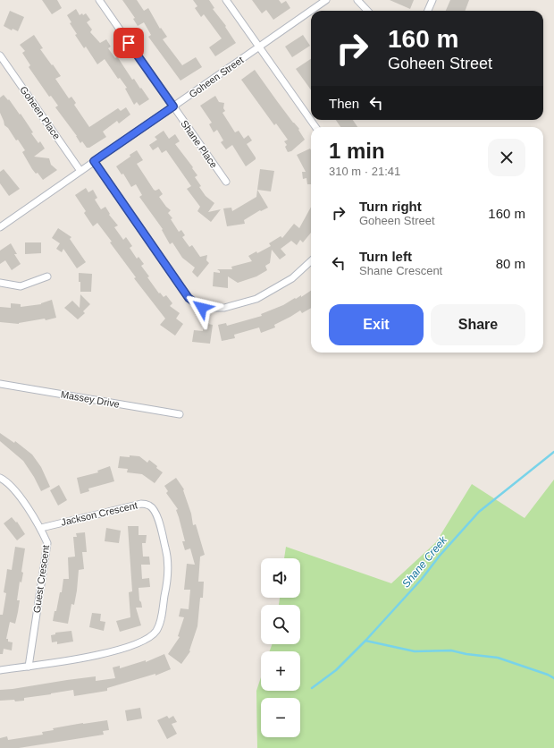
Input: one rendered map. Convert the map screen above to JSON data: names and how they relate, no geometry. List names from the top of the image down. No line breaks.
{"streets":{"street":["Goheen Street","Goheen Place","Shane Place","Massey Drive","Jackson Crescent","Guest Crescent"]},"crossings":[["Goheen Street","Goheen Place"],["Goheen Street","Shane Place"],["Jackson Crescent","Guest Crescent"]],"water":["Shane Creek"],"page":{"turn":["160 m","Goheen Street"],"then":"Then","heading":["1 min","310 m · 21:41"],"list":[{"name":"Turn right","note":"Goheen Street","value":"160 m"},{"name":"Turn left","note":"Shane Crescent","value":"80 m"}],"buttons":["Exit","Share"],"map_buttons":["+","−"]}}
